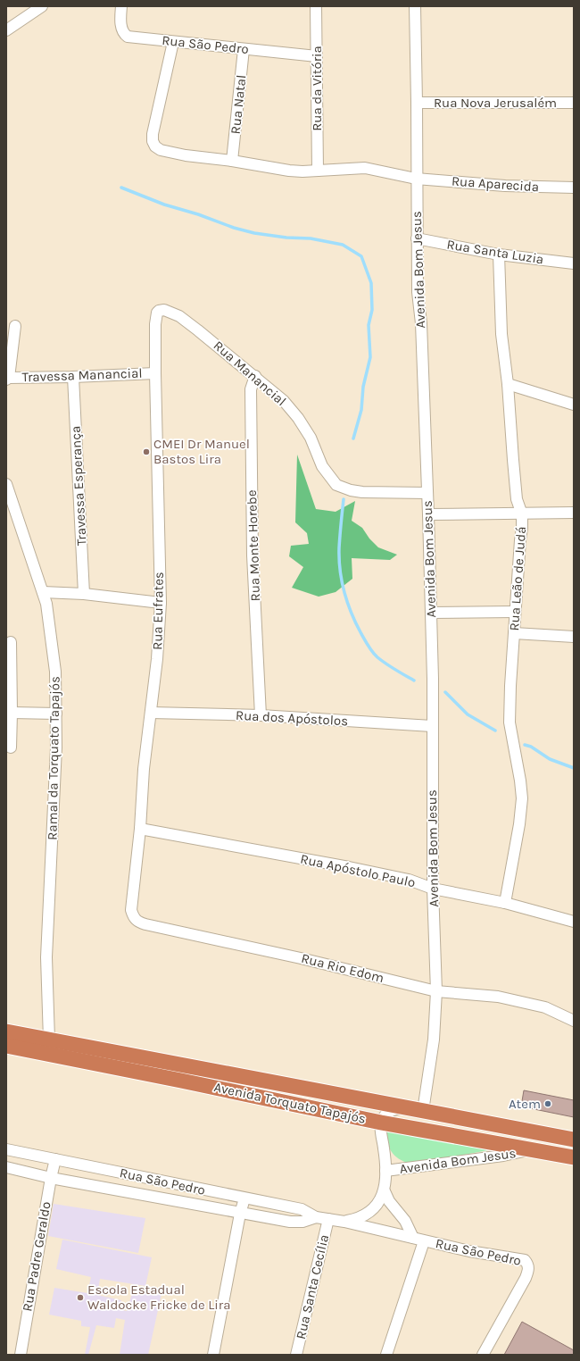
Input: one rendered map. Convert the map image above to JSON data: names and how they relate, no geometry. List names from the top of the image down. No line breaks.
{"streets":{"highway":["Avenida Torquato Tapajós"],"street":["Rua São Pedro","Rua da Vitória","Rua Nova Jerusalém","Rua Natal","Rua Aparecida","Rua Santa Luzia","Avenida Bom Jesus","Rua Manancial","Travessa Manancial","Travessa Esperança","Rua Monte Horebe","Rua Leão de Judá","Rua Eufrates","Rua dos Apóstolos","Ramal da Torquato Tapajós","Rua Apóstolo Paulo","Rua Rio Edom","Rua Padre Geraldo","Rua Santa Cecília"]},"crossings":[["Rua São Pedro","Rua da Vitória"],["Rua São Pedro","Rua Natal"],["Rua São Pedro","Rua Aparecida"],["Rua São Pedro","Rua Padre Geraldo"],["Rua São Pedro","Rua Santa Cecília"],["Rua da Vitória","Rua Aparecida"],["Rua Nova Jerusalém","Avenida Bom Jesus"],["Rua Natal","Rua Aparecida"],["Rua Aparecida","Avenida Bom Jesus"],["Rua Santa Luzia","Avenida Bom Jesus"],["Rua Santa Luzia","Rua Leão de Judá"],["Avenida Bom Jesus","Rua Manancial"],["Avenida Bom Jesus","Rua dos Apóstolos"],["Avenida Bom Jesus","Rua Apóstolo Paulo"],["Avenida Bom Jesus","Rua Rio Edom"],["Avenida Bom Jesus","Avenida Torquato Tapajós"],["Rua Manancial","Rua Monte Horebe"],["Rua Manancial","Rua Eufrates"],["Travessa Manancial","Travessa Esperança"],["Travessa Manancial","Rua Eufrates"],["Rua Monte Horebe","Rua dos Apóstolos"],["Rua Leão de Judá","Rua Apóstolo Paulo"],["Rua Eufrates","Rua dos Apóstolos"],["Rua Eufrates","Rua Apóstolo Paulo"],["Rua Eufrates","Rua Rio Edom"],["Ramal da Torquato Tapajós","Avenida Torquato Tapajós"]],"places":["CMEI Dr Manuel Bastos Lira","Atem","Escola Estadual Waldocke Fricke de Lira"]}
